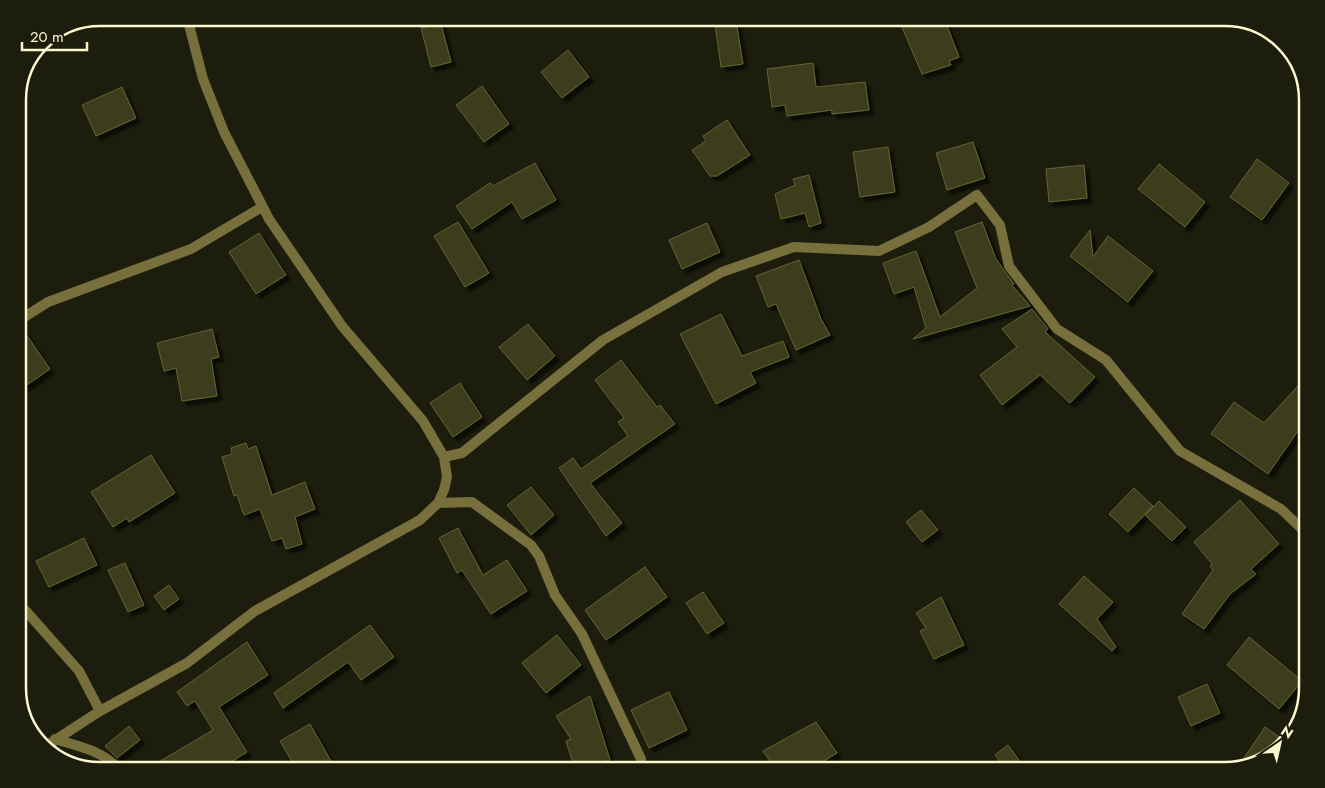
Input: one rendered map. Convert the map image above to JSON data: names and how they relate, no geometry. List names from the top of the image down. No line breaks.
{"scale_bar":"20 m","north":"top right"}
